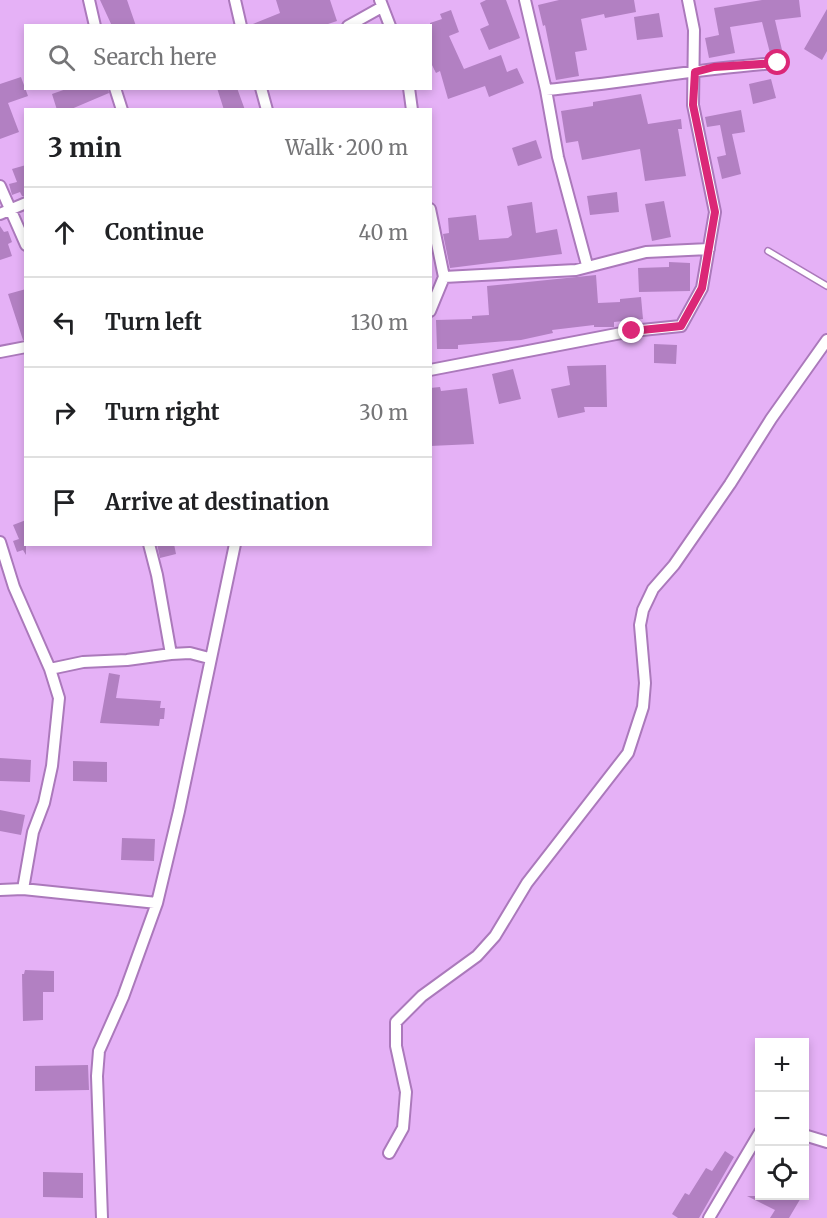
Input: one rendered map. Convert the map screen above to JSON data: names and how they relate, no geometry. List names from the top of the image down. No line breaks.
{"page":{"search":"Search here","heading":["3 min","Walk · 200 m"],"list":[["Continue","40 m"],["Turn left","130 m"],["Turn right","30 m"],"Arrive at destination"],"map_buttons":["+","−"]}}
